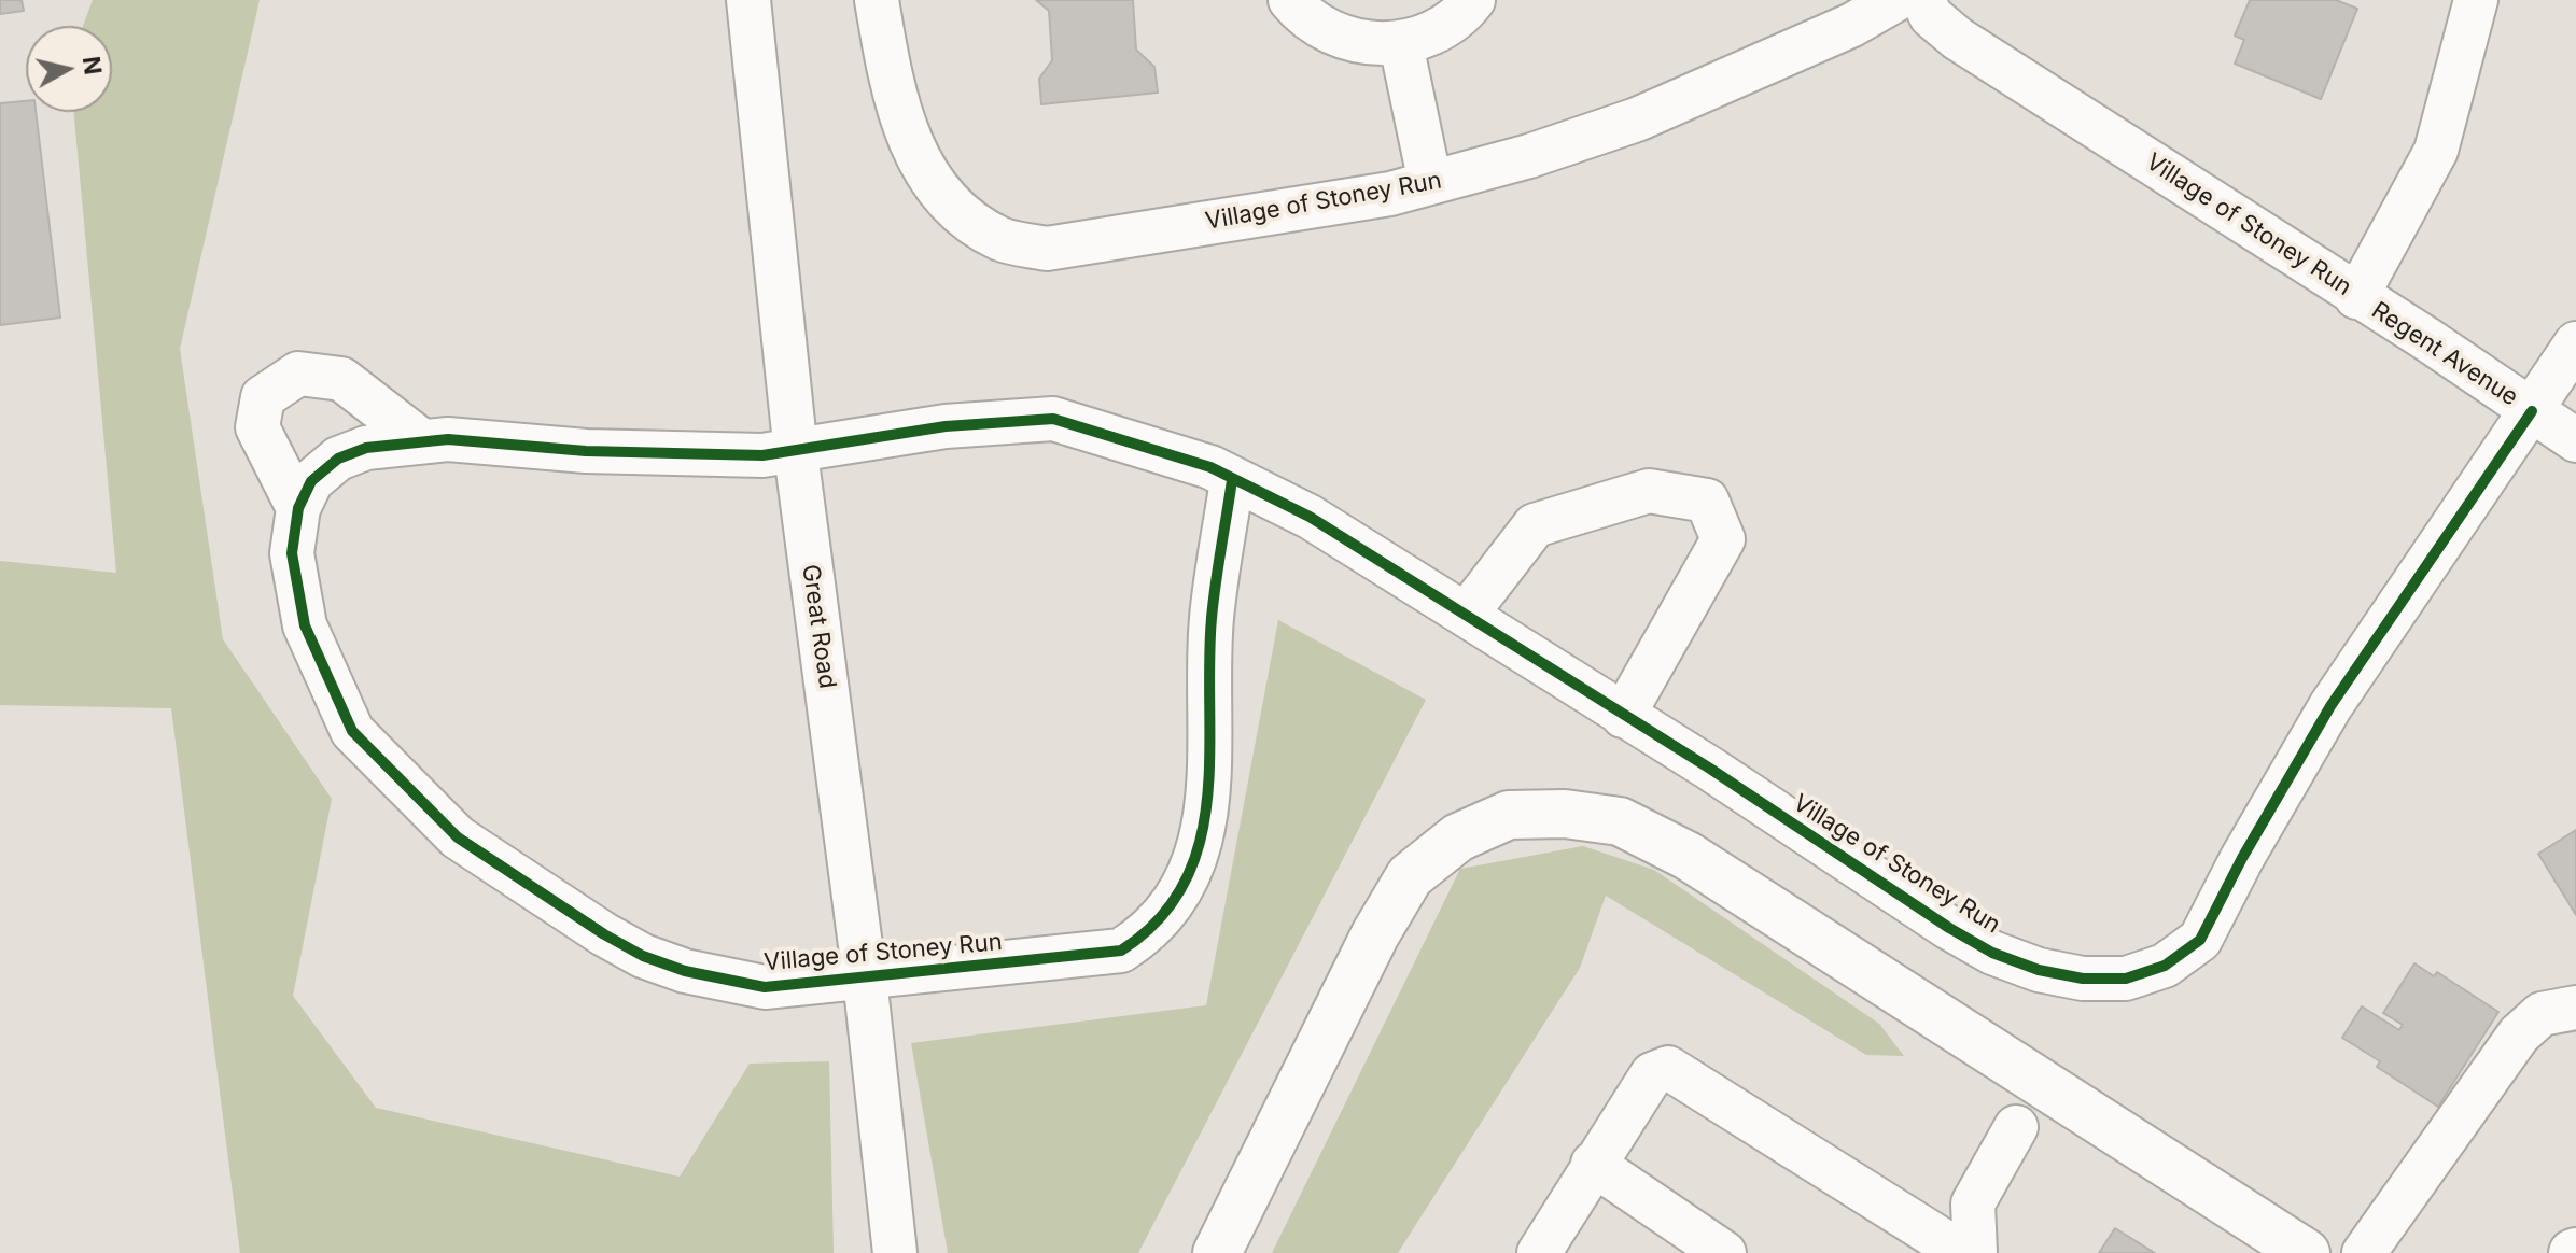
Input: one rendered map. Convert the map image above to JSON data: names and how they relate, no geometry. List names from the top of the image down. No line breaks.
{"streets":{"street":["Village of Stoney Run","Regent Avenue","Great Road"]},"crossings":[["Village of Stoney Run","Regent Avenue"],["Village of Stoney Run","Great Road"]],"north":"right"}
